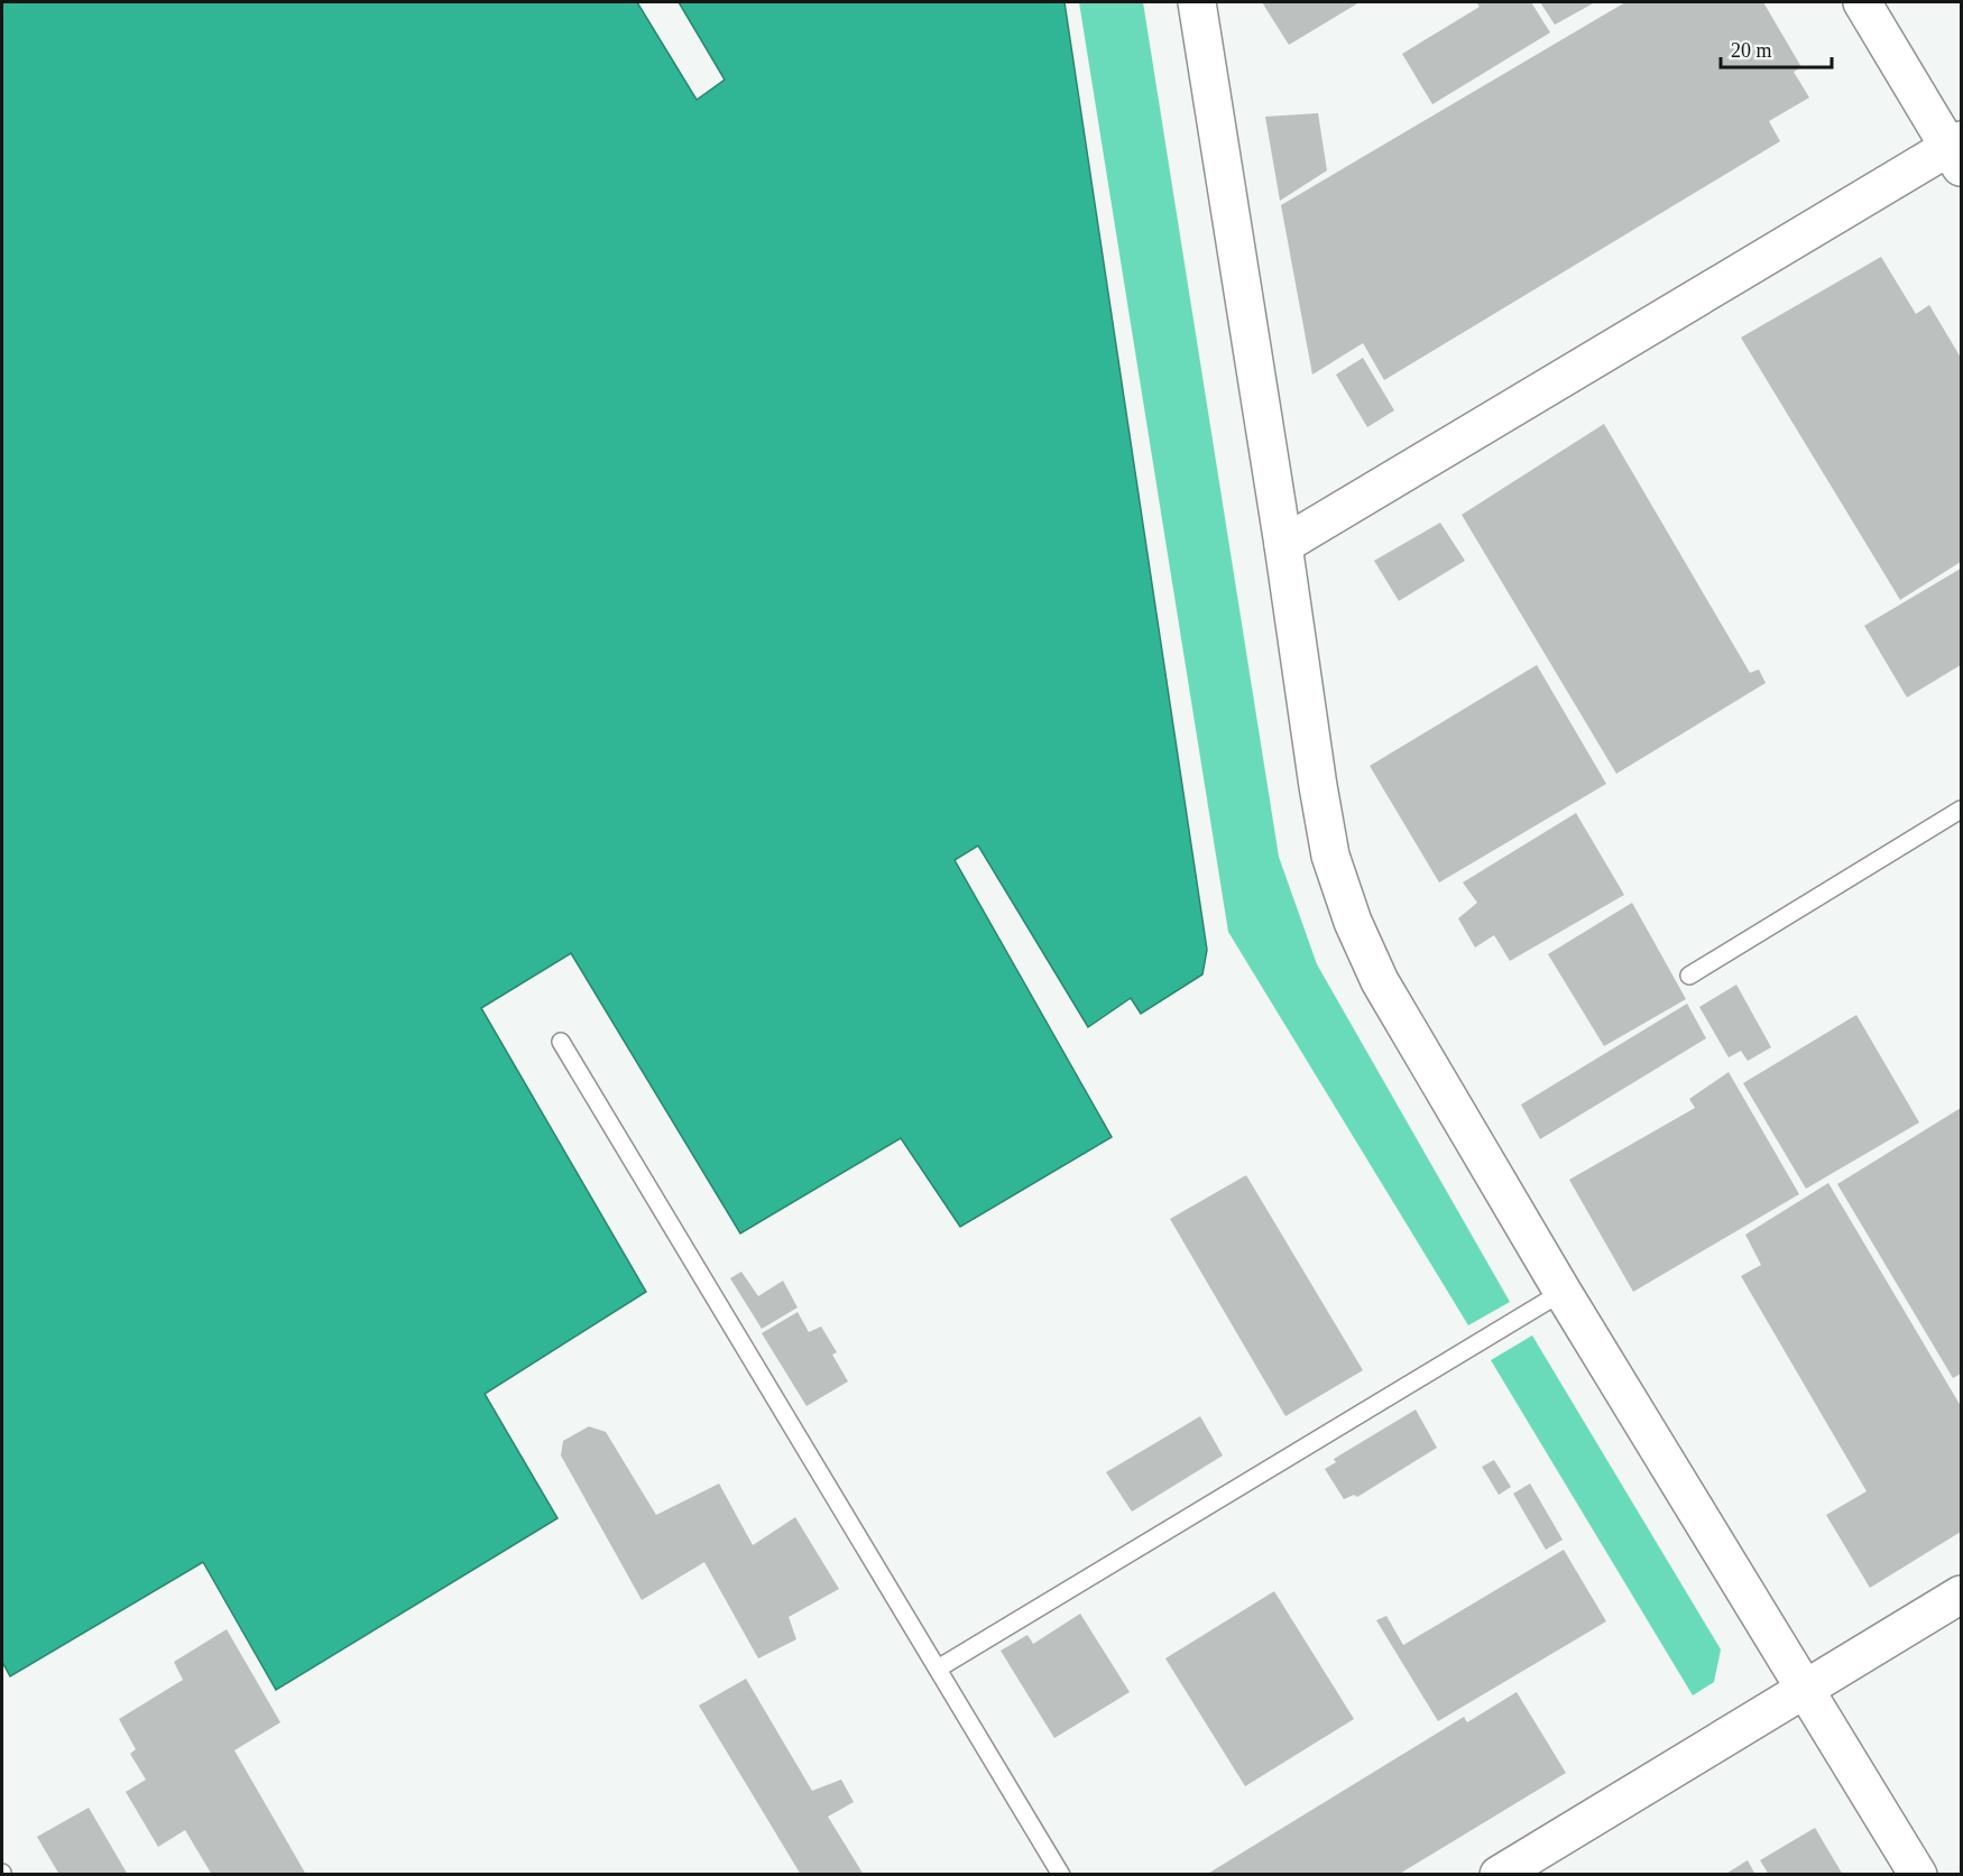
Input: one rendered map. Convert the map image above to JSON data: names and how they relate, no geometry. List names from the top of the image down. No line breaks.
{"scale_bar":"20 m"}
